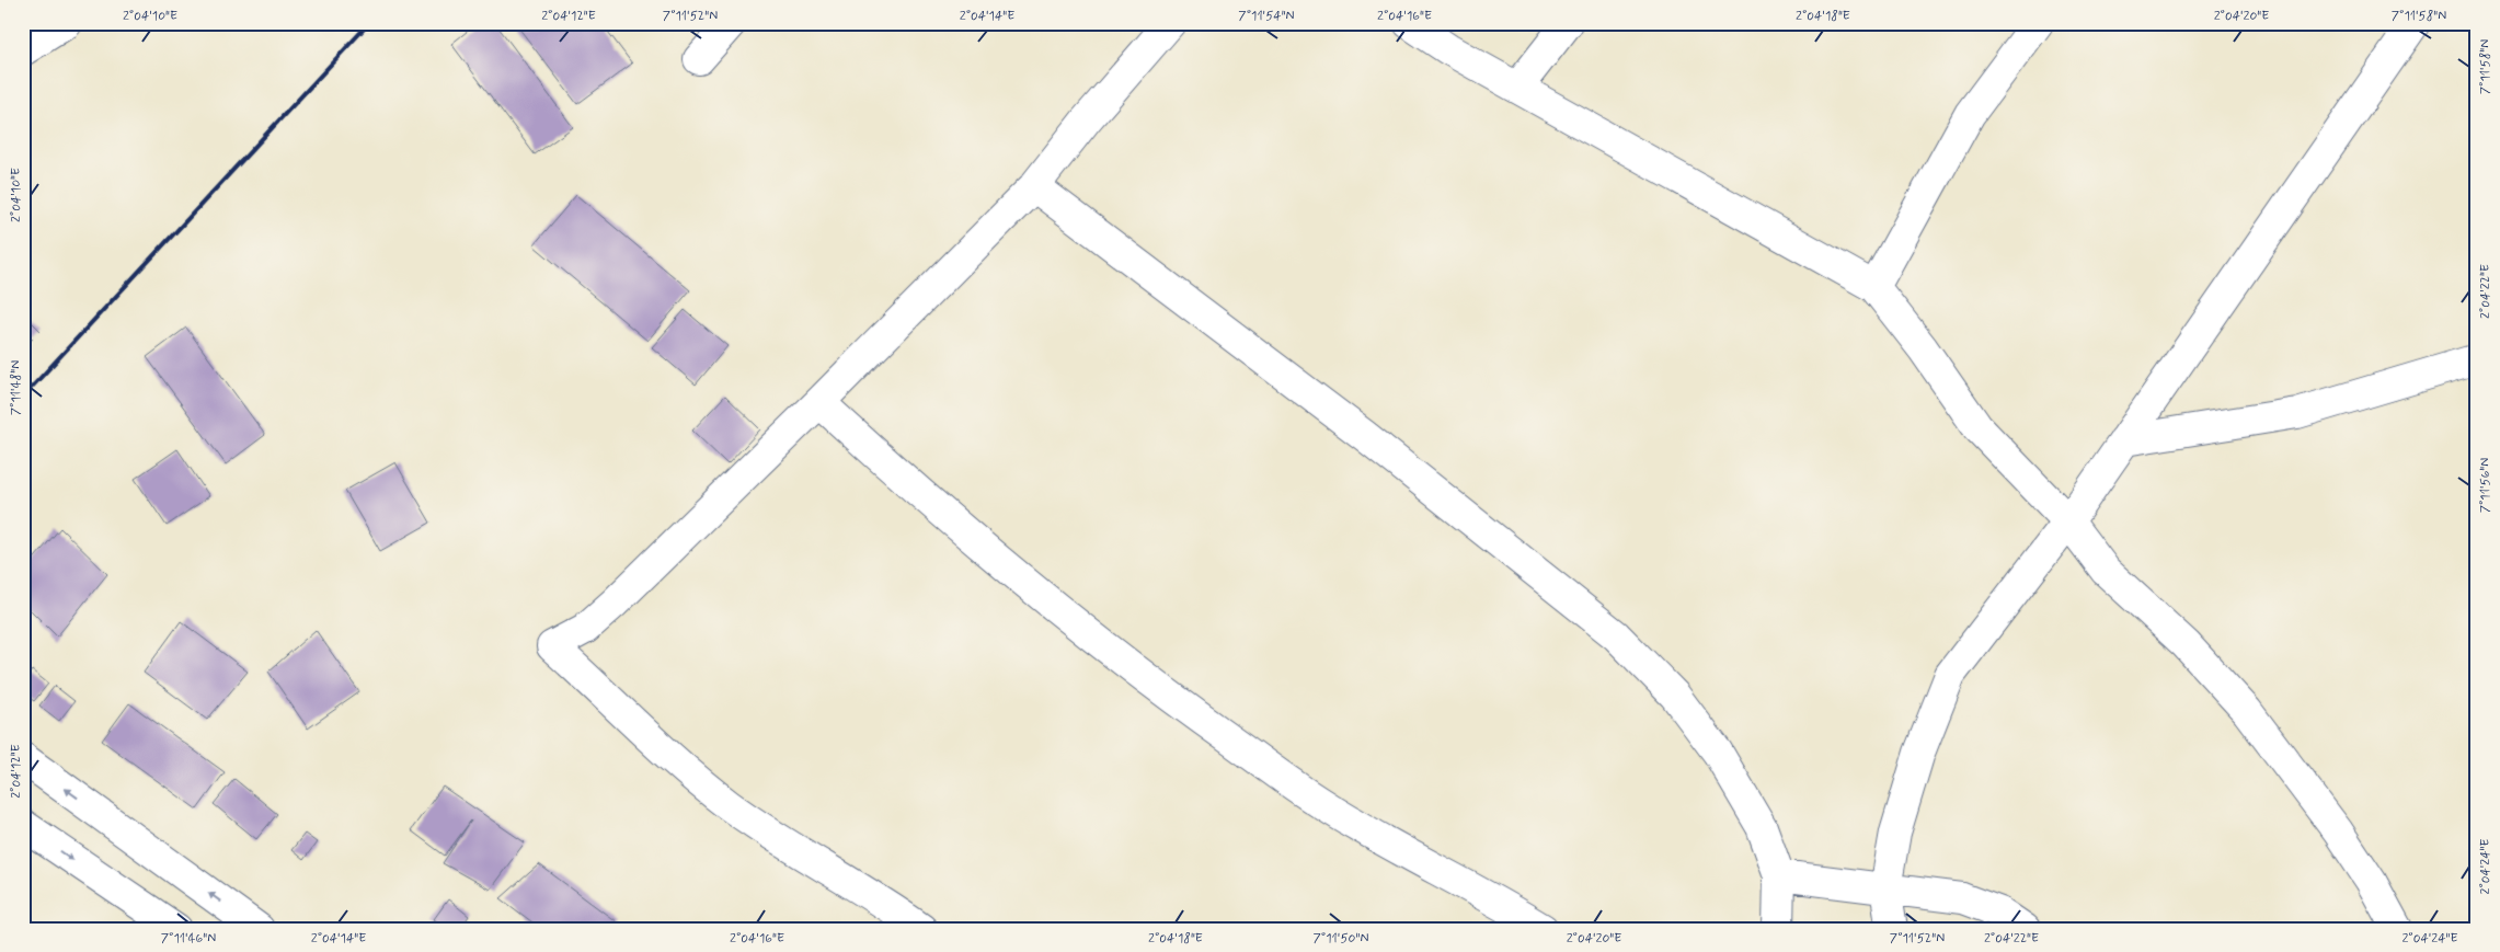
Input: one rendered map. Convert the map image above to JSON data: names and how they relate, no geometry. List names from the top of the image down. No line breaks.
{"coordinates":["2°04'10\"E","2°04'12\"E","7°11'52\"N","2°04'14\"E","7°11'54\"N","2°04'16\"E","2°04'18\"E","2°04'20\"E","7°11'58\"N","2°04'22\"E","7°11'48\"N","7°11'56\"N","2°04'24\"E","7°11'46\"N","7°11'50\"N"]}
